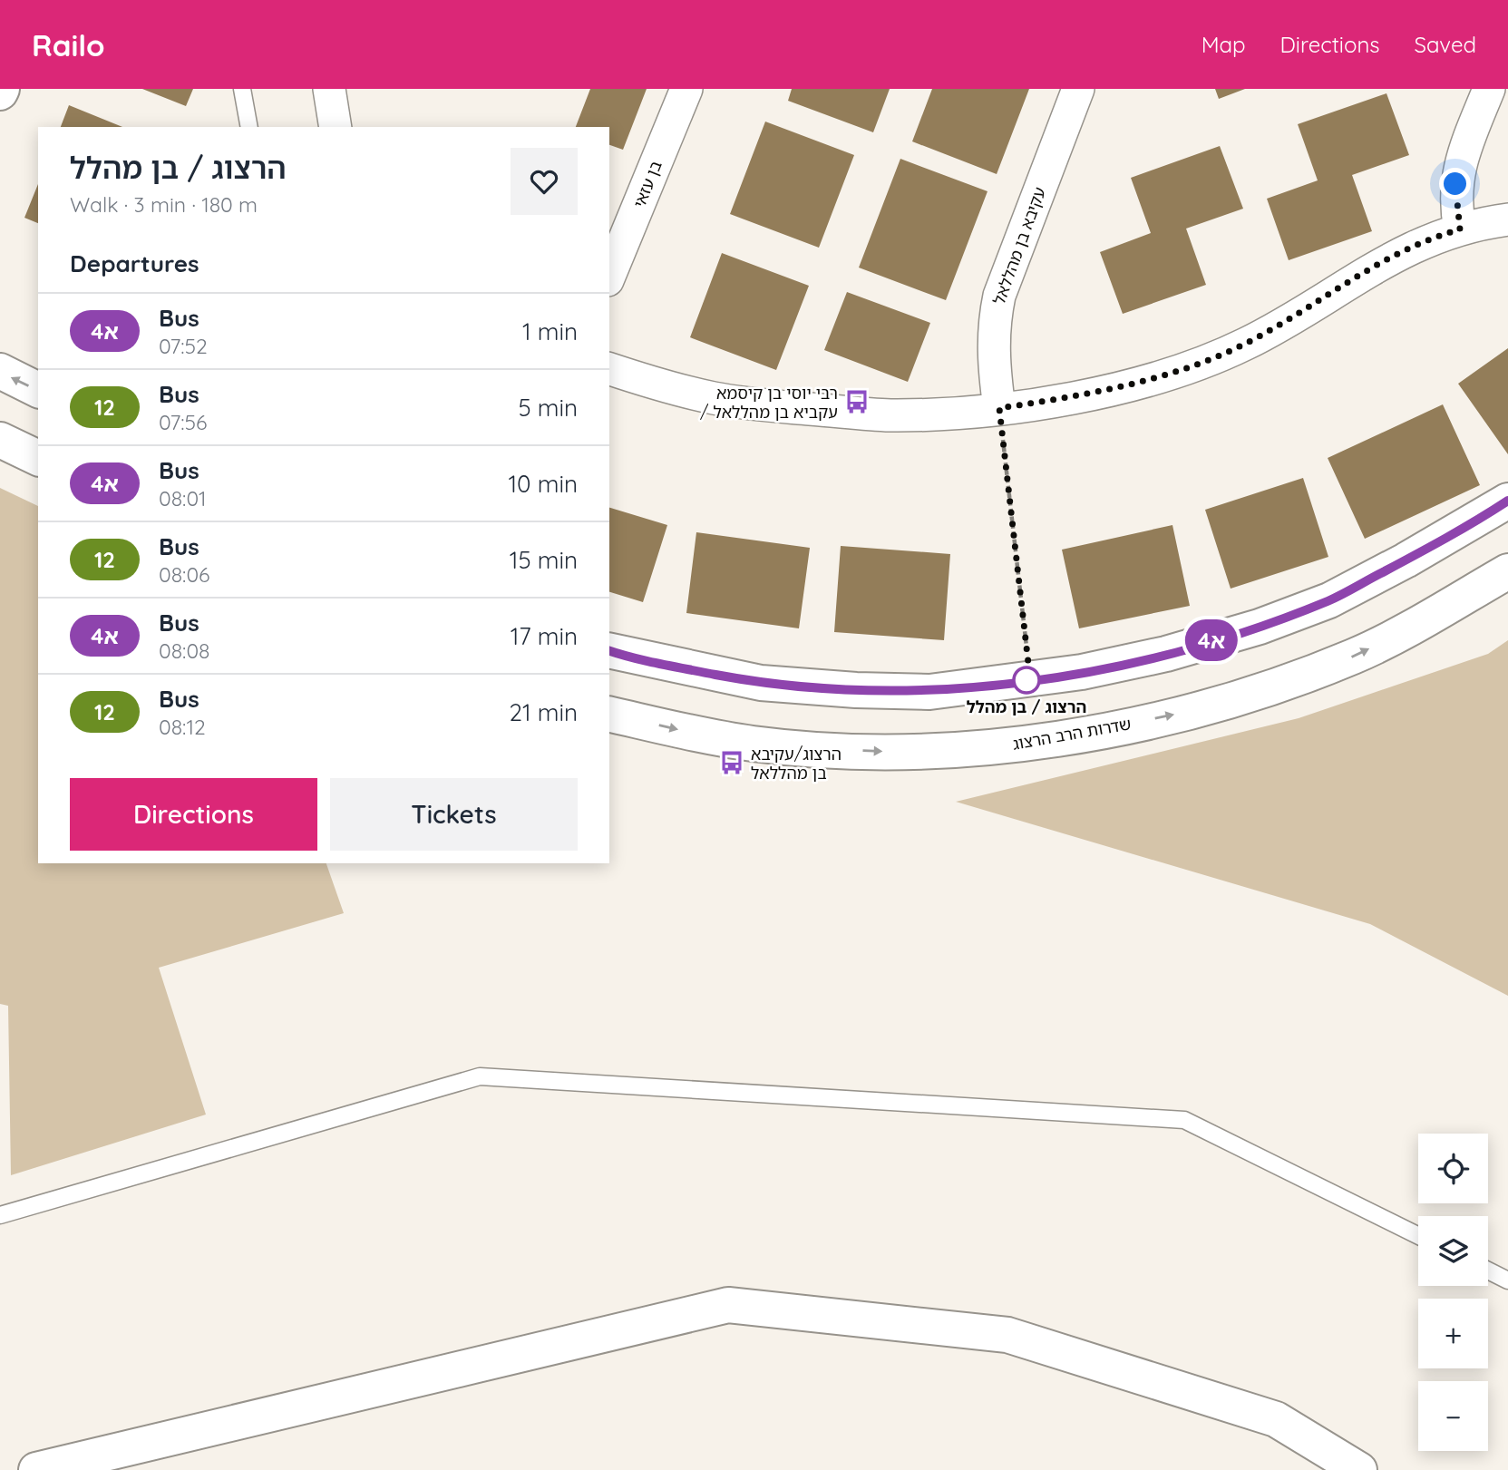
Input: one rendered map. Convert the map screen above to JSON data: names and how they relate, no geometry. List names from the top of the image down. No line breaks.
{"streets":{"main road":["שדרות הרב הרצוג"],"street":["בן עזאי","עקיבא בן מהללאל"]},"places":{"bus stop":["רבי יוסי בן קיסמא / עקביא בן מהללאל","הרצוג/עקיבא בן מהללאל"],"other":["הרצוג / בן מהלל"]},"lines":["bus line 4א"],"page":{"header":"Railo","nav":["Map","Directions","Saved"],"on_map":"4א","heading":[["הרצוג / בן מהלל","Walk · 3 min · 180 m"],"Departures"],"list":[{"mark":"4א","name":"Bus","note":"07:52","value":"1 min"},{"mark":"12","name":"Bus","note":"07:56","value":"5 min"},{"mark":"4א","name":"Bus","note":"08:01","value":"10 min"},{"mark":"12","name":"Bus","note":"08:06","value":"15 min"},{"mark":"4א","name":"Bus","note":"08:08","value":"17 min"},{"mark":"12","name":"Bus","note":"08:12","value":"21 min"}],"buttons":["Directions","Tickets"],"map_buttons":["+","−"]}}
